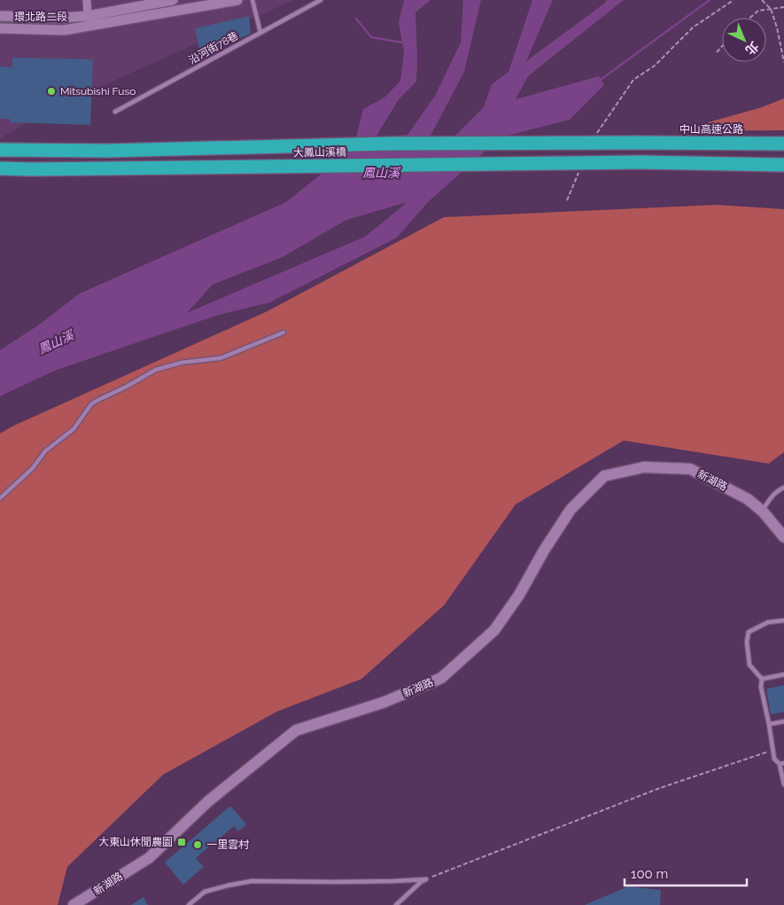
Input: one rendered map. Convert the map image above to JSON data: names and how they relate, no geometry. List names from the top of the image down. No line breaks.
{"streets":{"highway":["中山高速公路","大鳳山溪橋"],"main road":["新湖路"],"street":["環北路二段"],"lane":["沿河街78巷"]},"crossings":[["中山高速公路","大鳳山溪橋"]],"water":["鳳山溪"],"places":{"other":["Mitsubishi Fuso","一里雲村"],"transit":["大東山休閒農園"]},"scale_bar":"100 m","north":"bottom right"}
